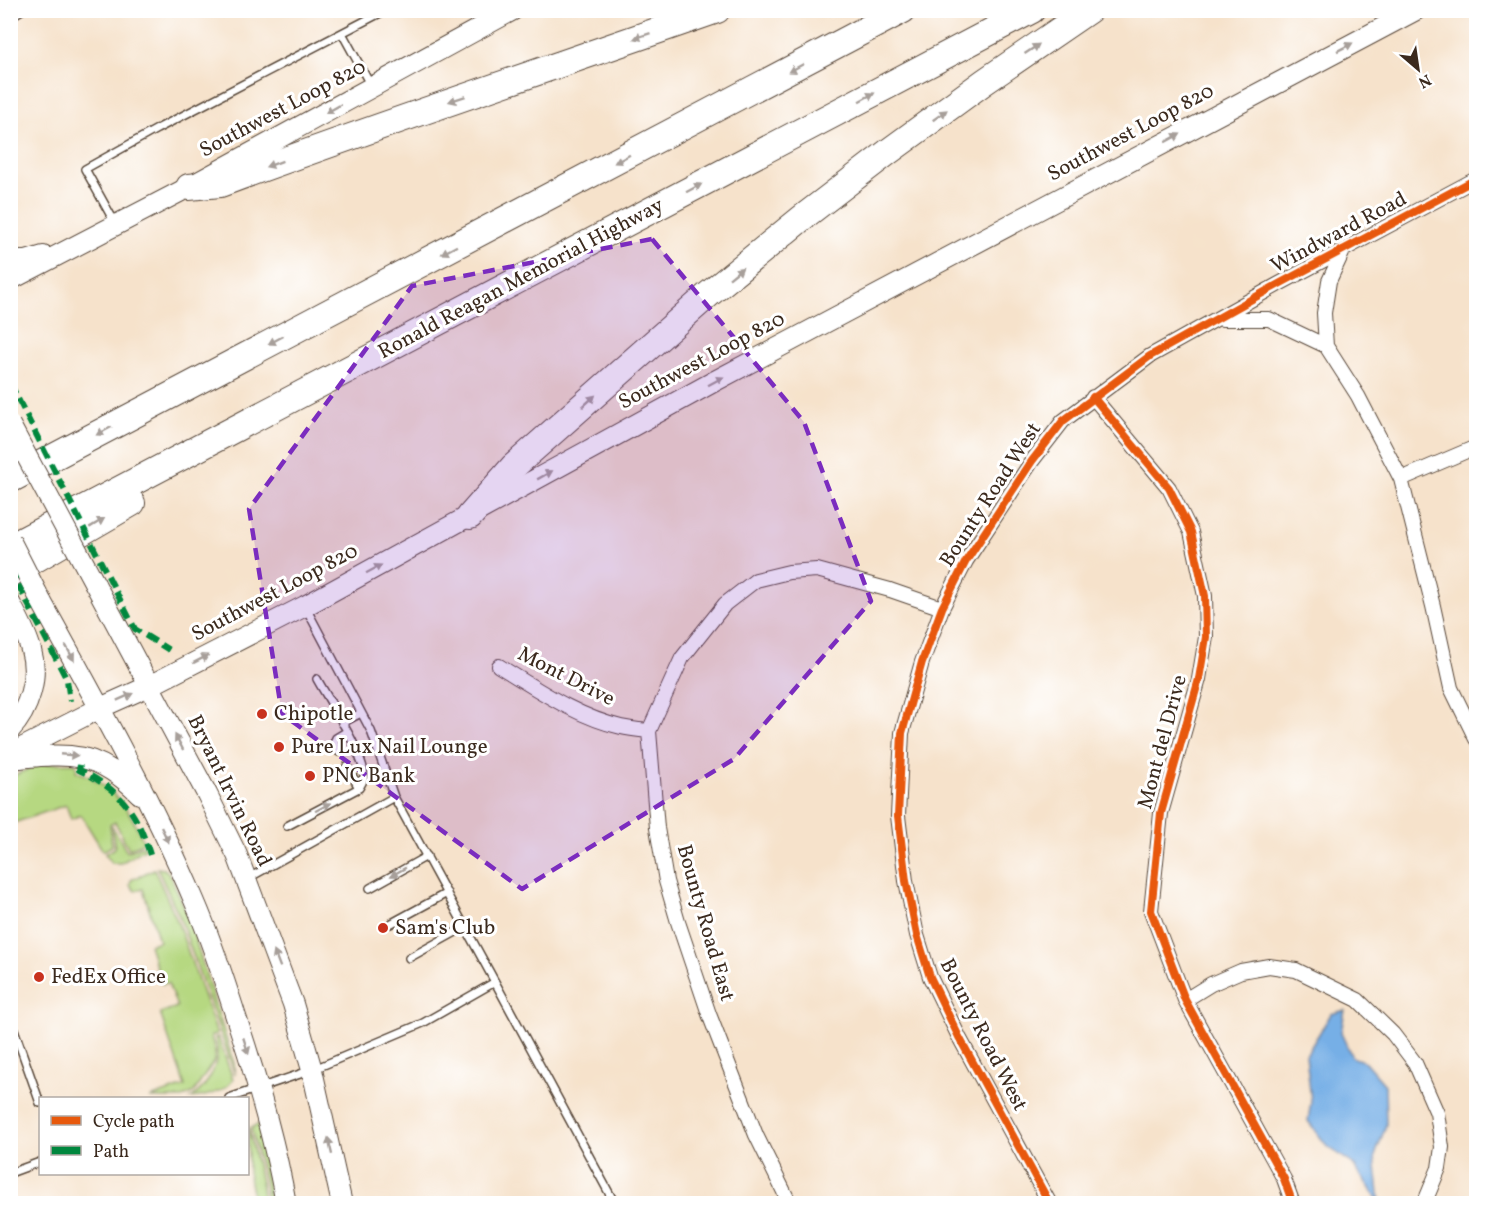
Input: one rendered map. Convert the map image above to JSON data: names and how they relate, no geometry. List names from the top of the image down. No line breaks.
{"streets":{"highway":["Ronald Reagan Memorial Highway"],"main road":["Southwest Loop 820","Bryant Irvin Road"],"street":["Windward Road","Bounty Road West","Mont Drive","Mont del Drive","Bounty Road East"]},"crossings":[["Southwest Loop 820","Bryant Irvin Road"],["Windward Road","Bounty Road West"],["Bounty Road West","Mont del Drive"],["Bounty Road West","Bounty Road East"],["Mont Drive","Bounty Road East"]],"places":["Chipotle","Pure Lux Nail Lounge","PNC Bank","Sam's Club","FedEx Office"],"legend":["Cycle path","Path"],"north":"bottom right"}
